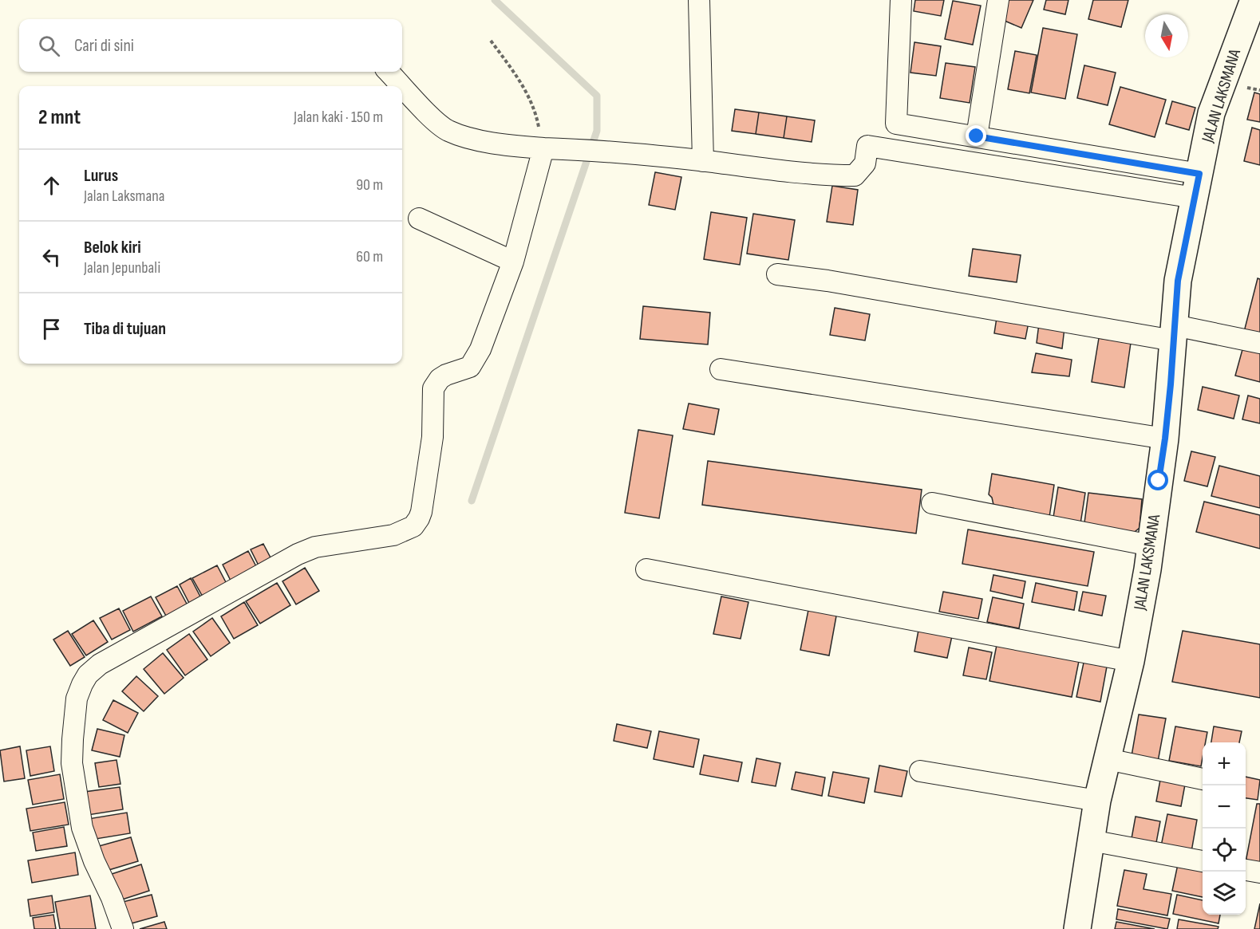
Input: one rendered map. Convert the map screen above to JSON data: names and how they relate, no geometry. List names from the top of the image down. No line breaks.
{"streets":{"street":["JALAN LAKSMANA"]},"north":"bottom","page":{"search":"Cari di sini","heading":["2 mnt","Jalan kaki · 150 m"],"list":[["Lurus","Jalan Laksmana","90 m"],["Belok kiri","Jalan Jepunbali","60 m"],"Tiba di tujuan"],"map_buttons":["+","−"]}}
